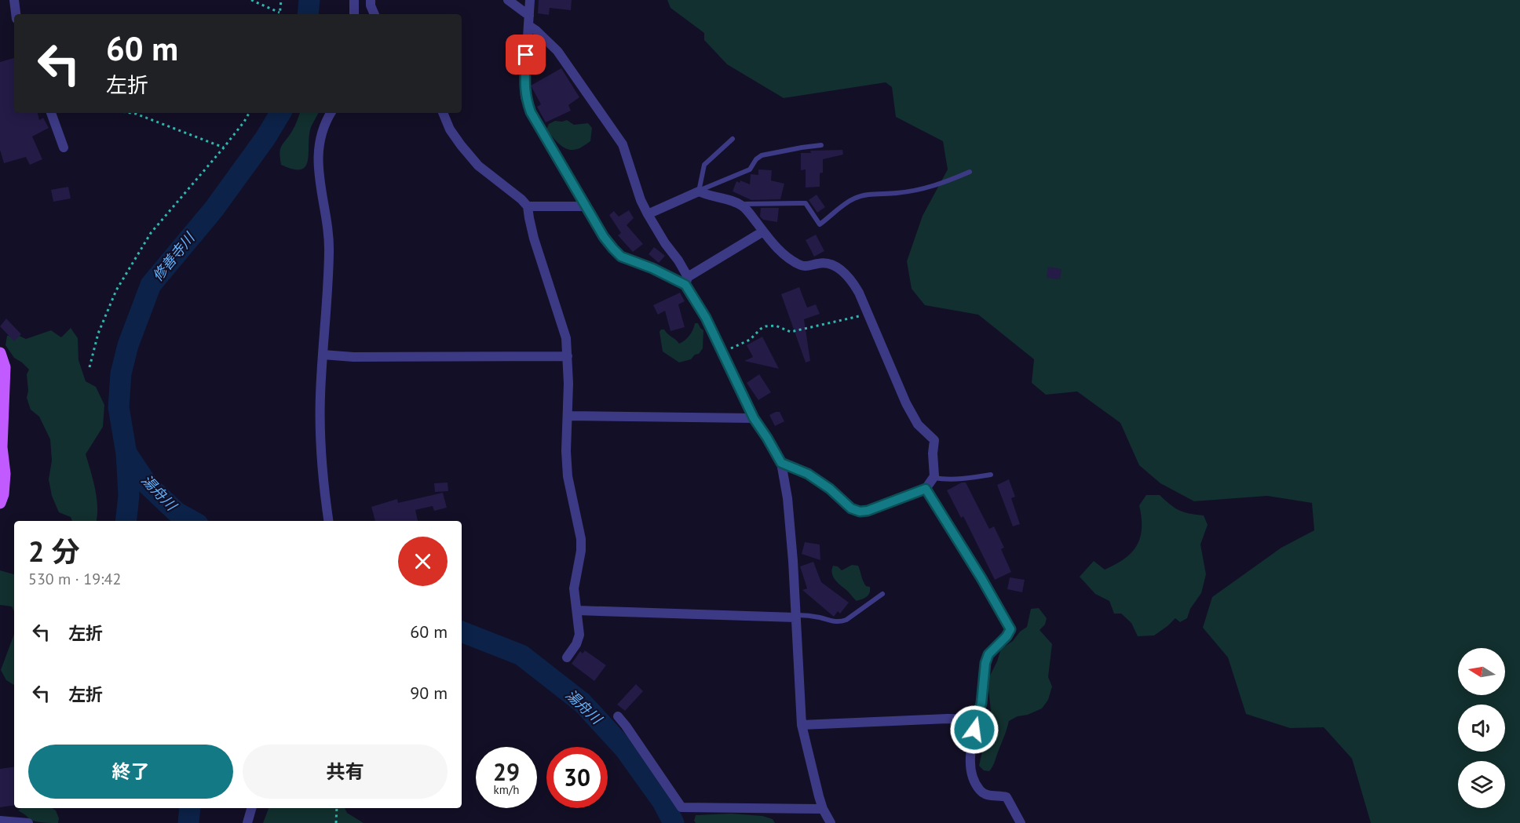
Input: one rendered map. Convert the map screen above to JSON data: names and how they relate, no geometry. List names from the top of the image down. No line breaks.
{"water":["修善寺川","湯舟川"],"north":"left","page":{"turn":["60 m","左折"],"heading":["2 分","530 m · 19:42"],"list":[{"name":"左折","value":"60 m"},{"name":"左折","value":"90 m"}],"buttons":["終了","共有"],"speed":"29 km/h","limit":"30"}}
